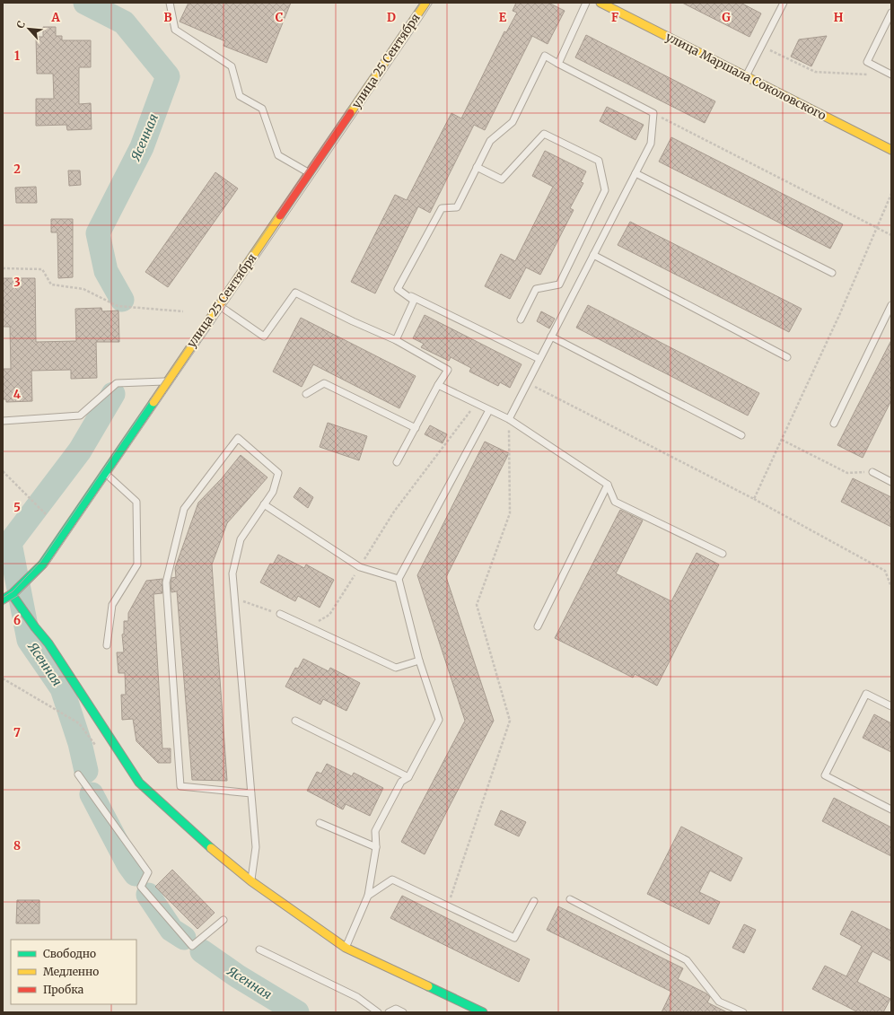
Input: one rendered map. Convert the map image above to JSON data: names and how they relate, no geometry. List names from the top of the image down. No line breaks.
{"streets":{"street":["улица 25 Сентября","улица Маршала Соколовского"]},"water":["Ясенная"],"legend":["Свободно","Медленно","Пробка"],"north":"top left","grid":{"columns":["A","B","C","D","E","F","G","H"],"rows":["1","2","3","4","5","6","7","8"]}}
